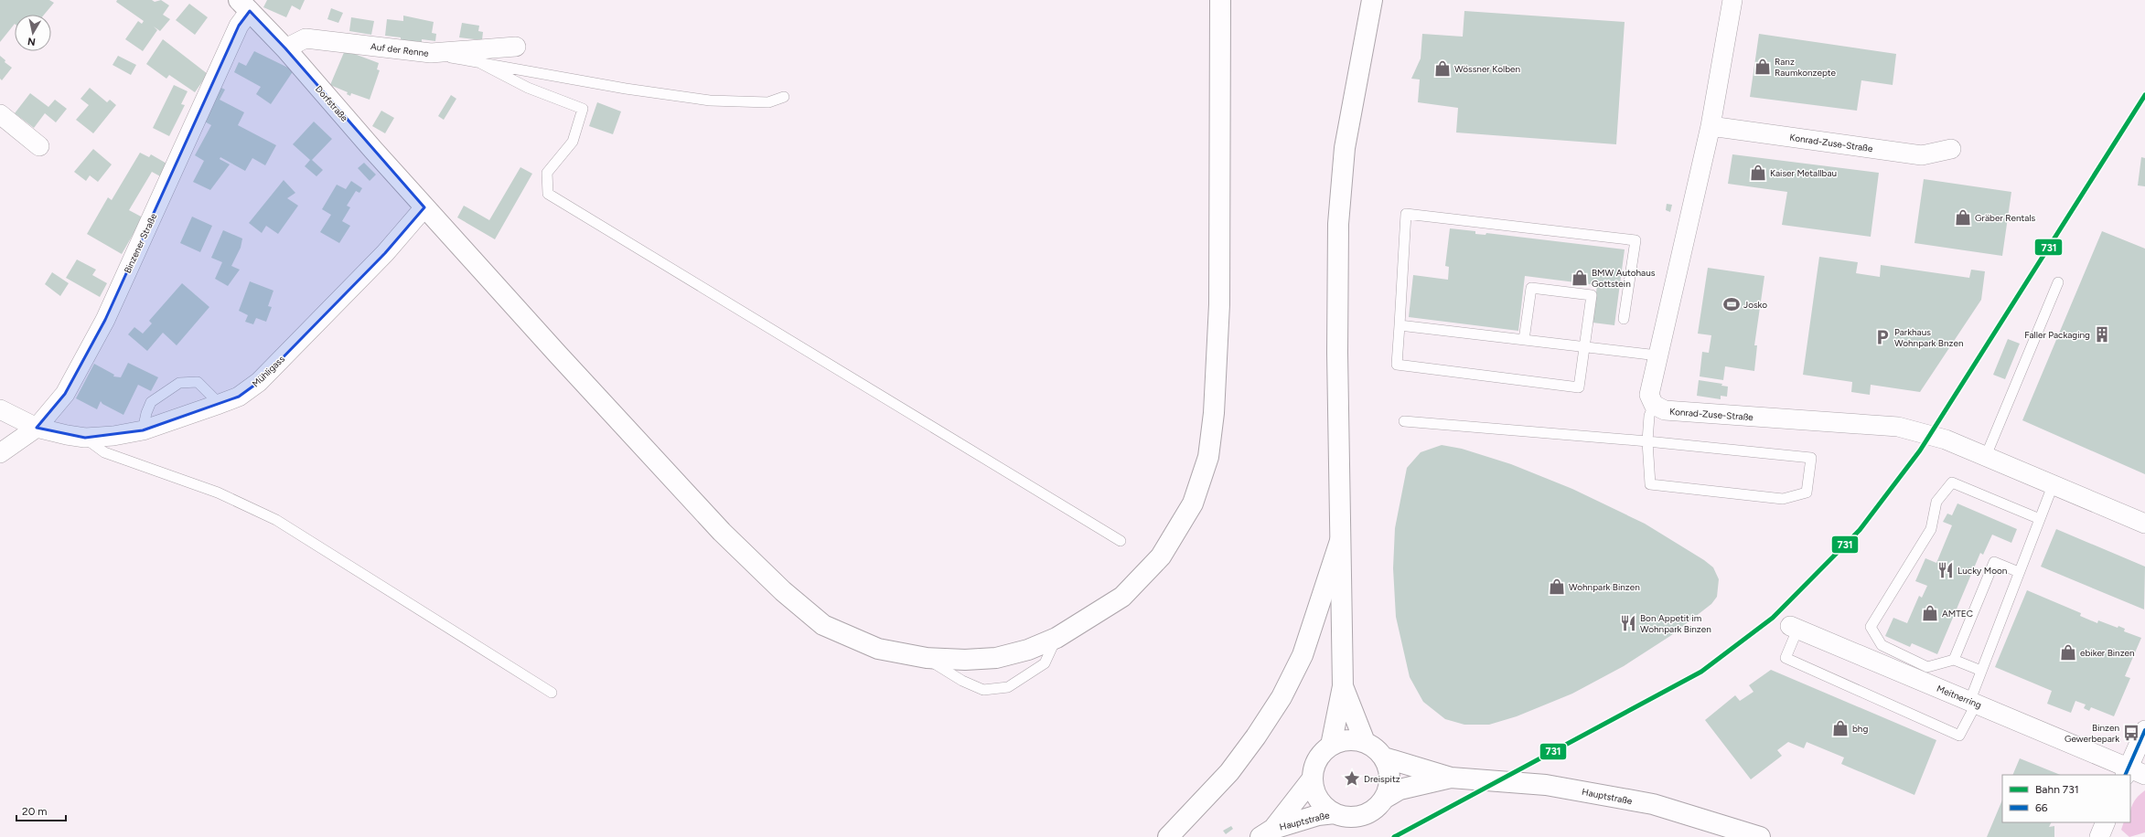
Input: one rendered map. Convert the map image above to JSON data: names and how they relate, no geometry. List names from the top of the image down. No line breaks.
{"streets":{"main road":["Dorfstraße","Hauptstraße"],"street":["Auf der Renne","Konrad-Zuse-Straße","Binzener Straße","Mühligass","Meitnerring"]},"crossings":[["Auf der Renne","Dorfstraße"],["Dorfstraße","Binzener Straße"],["Dorfstraße","Mühligass"],["Binzener Straße","Mühligass"]],"places":{"shop":["Ranz Raumkonzepte","Wössner Kolben","Kaiser Metallbau","Gräber Rentals","BMW Autohaus Gottstein","Wohnpark Binzen","AMTEC","ebiker Binzen","bhg"],"sports":["Josko"],"building":["Faller Packaging"],"parking":["Parkhaus Wohnpark Bnzen"],"restaurant":["Lucky Moon","Bon Appetit im Wohnpark Binzen"],"bus stop":["Binzen Gewerbepark"],"place":["Dreispitz"]},"lines":["rail line 731","transit line 66"],"legend":["Bahn 731","66"],"scale_bar":"20 m","north":"bottom"}
